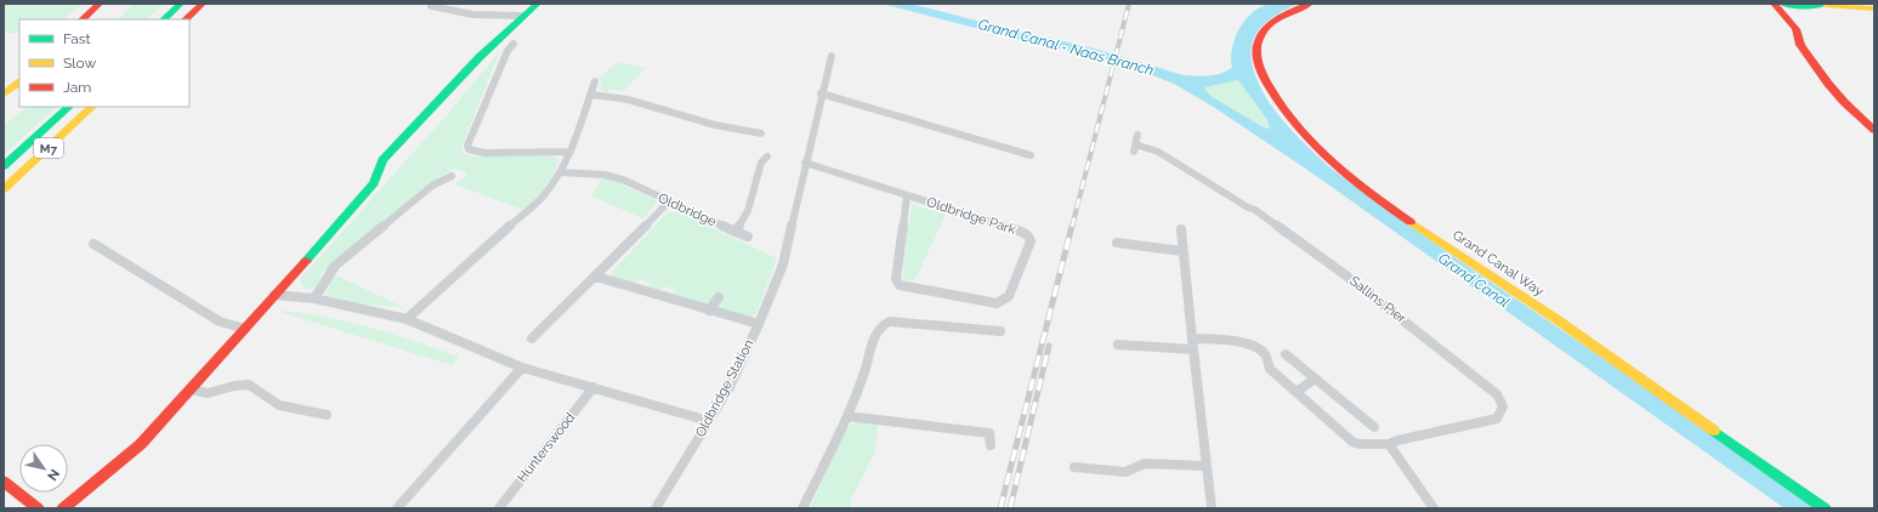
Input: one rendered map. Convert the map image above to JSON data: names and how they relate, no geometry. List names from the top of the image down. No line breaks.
{"streets":{"main road":["M7","Grand Canal Way"],"street":["Oldbridge","Oldbridge Park","Sallins Pier","Oldbridge Station","Hunterswood"]},"crossings":[["Oldbridge Park","Oldbridge Station"]],"water":["Grand Canal - Naas Branch","Grand Canal"],"legend":["Fast","Slow","Jam"],"north":"bottom right"}
